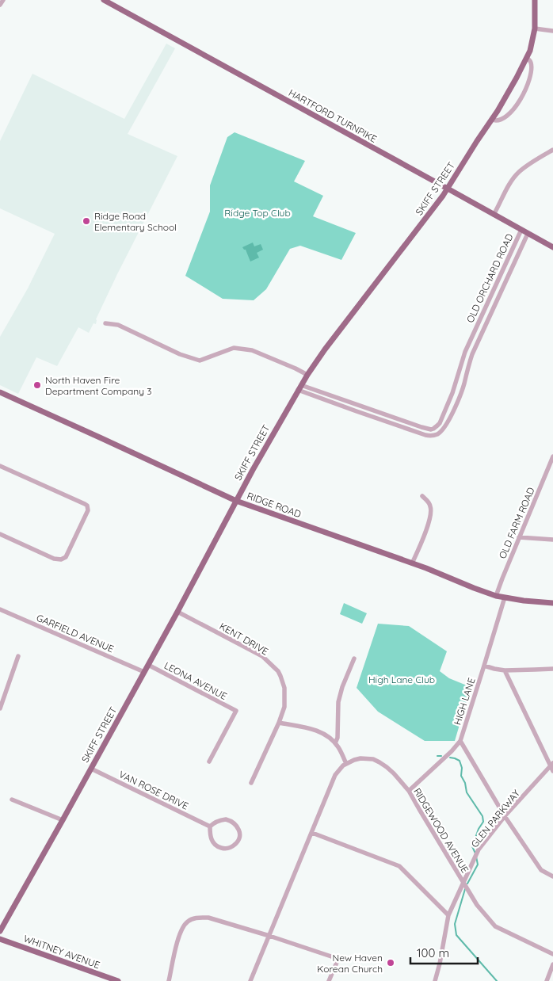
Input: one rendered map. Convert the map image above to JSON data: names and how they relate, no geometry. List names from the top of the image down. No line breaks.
{"streets":{"main road":["HARTFORD TURNPIKE","SKIFF STREET","RIDGE ROAD","WHITNEY AVENUE"],"street":["OLD ORCHARD ROAD","OLD FARM ROAD","GARFIELD AVENUE","KENT DRIVE","LEONA AVENUE","HIGH LANE","VAN ROSE DRIVE","GLEN PARKWAY","RIDGEWOOD AVENUE"]},"crossings":[["HARTFORD TURNPIKE","SKIFF STREET"],["HARTFORD TURNPIKE","OLD ORCHARD ROAD"],["SKIFF STREET","RIDGE ROAD"],["SKIFF STREET","GARFIELD AVENUE"],["SKIFF STREET","KENT DRIVE"],["SKIFF STREET","LEONA AVENUE"],["SKIFF STREET","VAN ROSE DRIVE"],["RIDGE ROAD","OLD FARM ROAD"],["RIDGE ROAD","HIGH LANE"],["HIGH LANE","RIDGEWOOD AVENUE"],["GLEN PARKWAY","RIDGEWOOD AVENUE"]],"parks":["Ridge Top Club","High Lane Club"],"places":["Ridge Road Elementary School","North Haven Fire Department Company 3","New Haven Korean Church"],"scale_bar":"100 m"}
